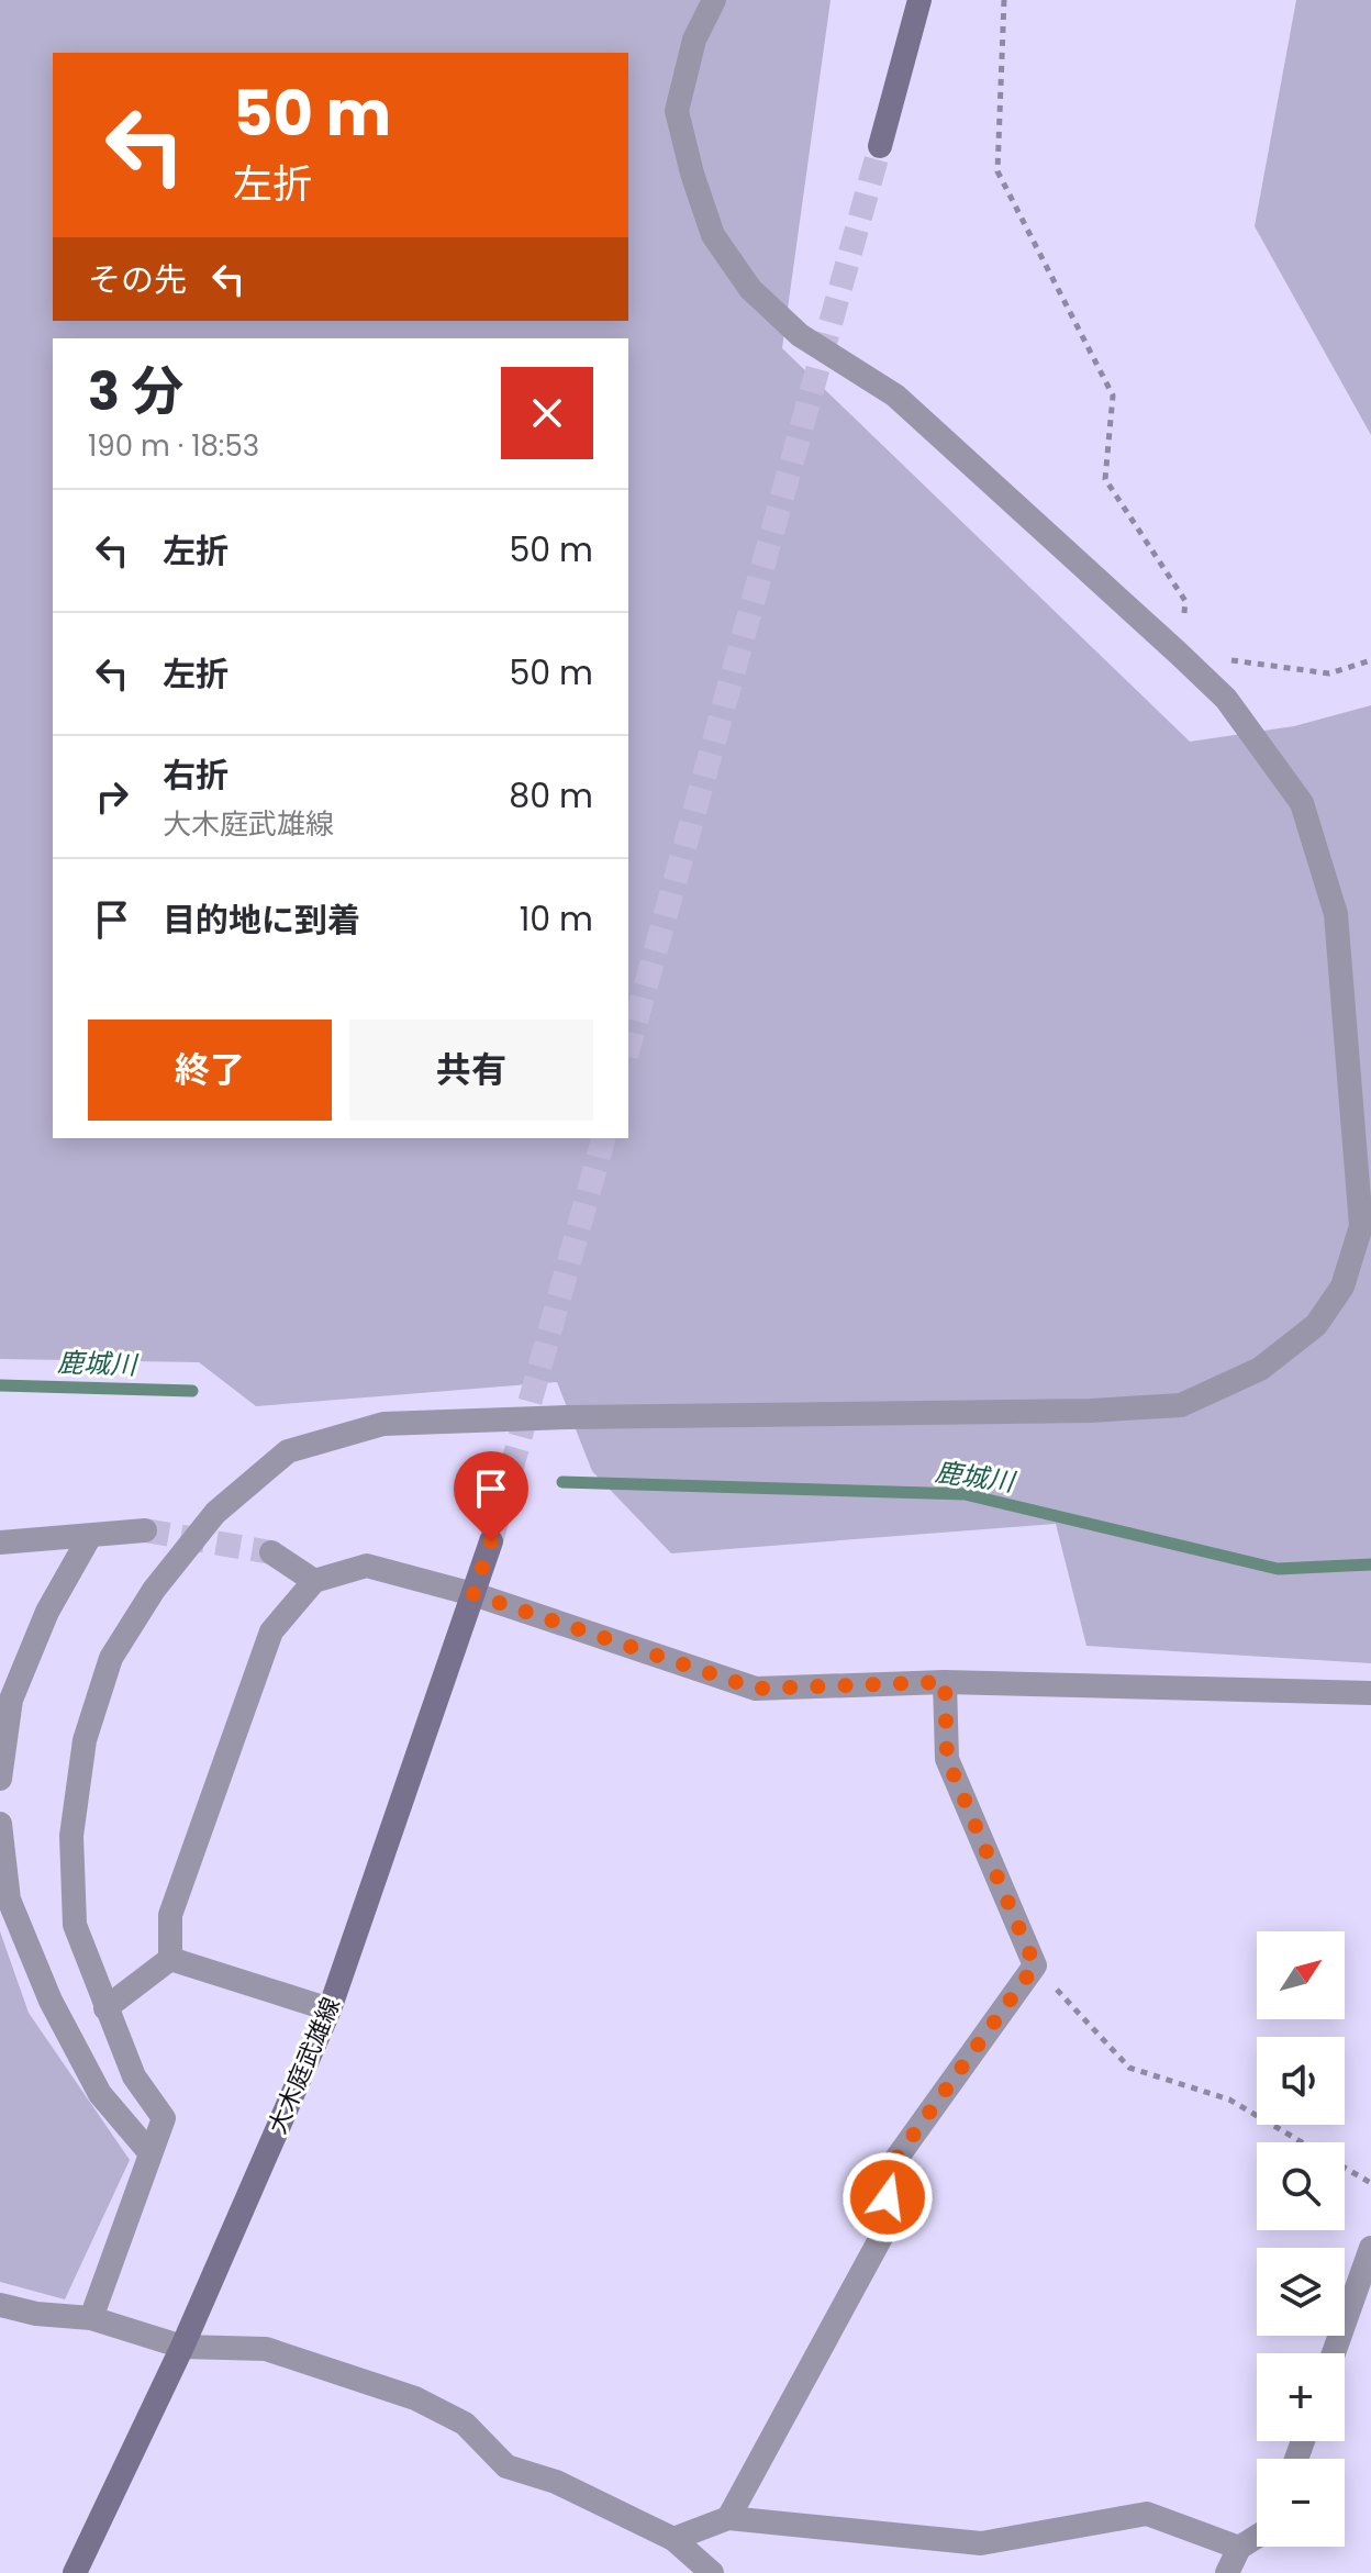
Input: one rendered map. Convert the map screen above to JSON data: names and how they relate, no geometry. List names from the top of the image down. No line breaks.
{"streets":{"main road":["大木庭武雄線"]},"water":["鹿城川"],"north":"top right","page":{"turn":["50 m","左折"],"then":"その先","heading":["3 分","190 m · 18:53"],"list":[{"name":"左折","value":"50 m"},{"name":"左折","value":"50 m"},{"name":"右折","note":"大木庭武雄線","value":"80 m"},{"name":"目的地に到着","value":"10 m"}],"buttons":["終了","共有"],"map_buttons":["+","−"]}}
